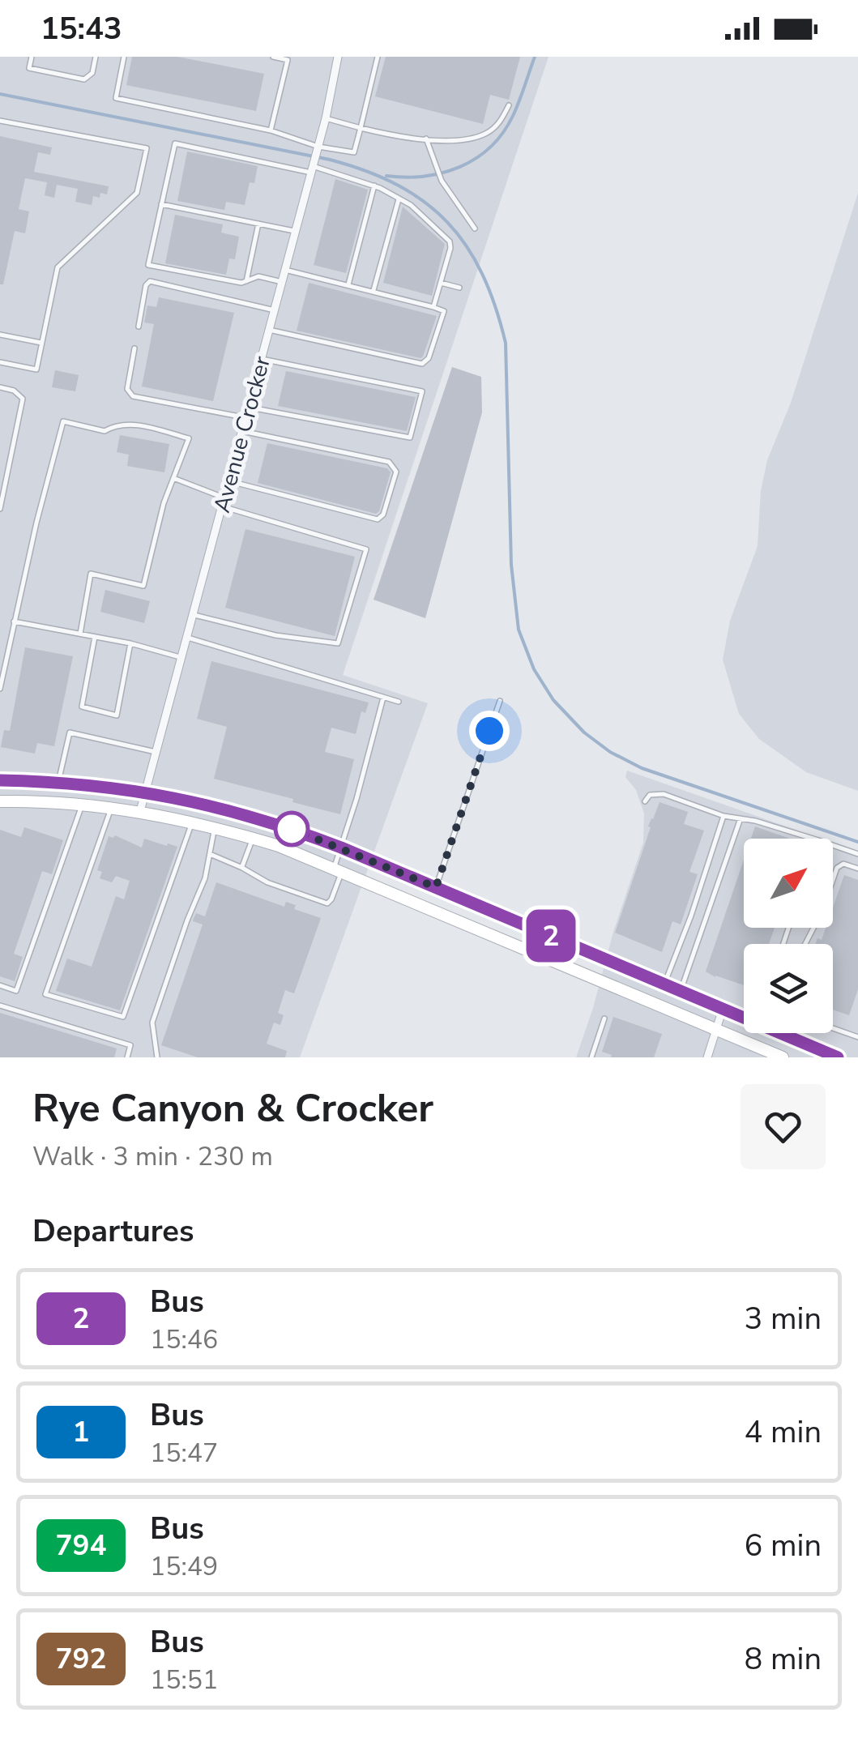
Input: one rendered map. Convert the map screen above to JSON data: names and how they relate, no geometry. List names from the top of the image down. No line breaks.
{"streets":{"street":["Avenue Crocker"]},"lines":["bus line 2"],"north":"top right","page":{"status":"15:43","on_map":"2","heading":[["Rye Canyon & Crocker","Walk · 3 min · 230 m"],"Departures"],"list":[{"mark":"2","name":"Bus","note":"15:46","value":"3 min"},{"mark":"1","name":"Bus","note":"15:47","value":"4 min"},{"mark":"794","name":"Bus","note":"15:49","value":"6 min"},{"mark":"792","name":"Bus","note":"15:51","value":"8 min"}]}}
